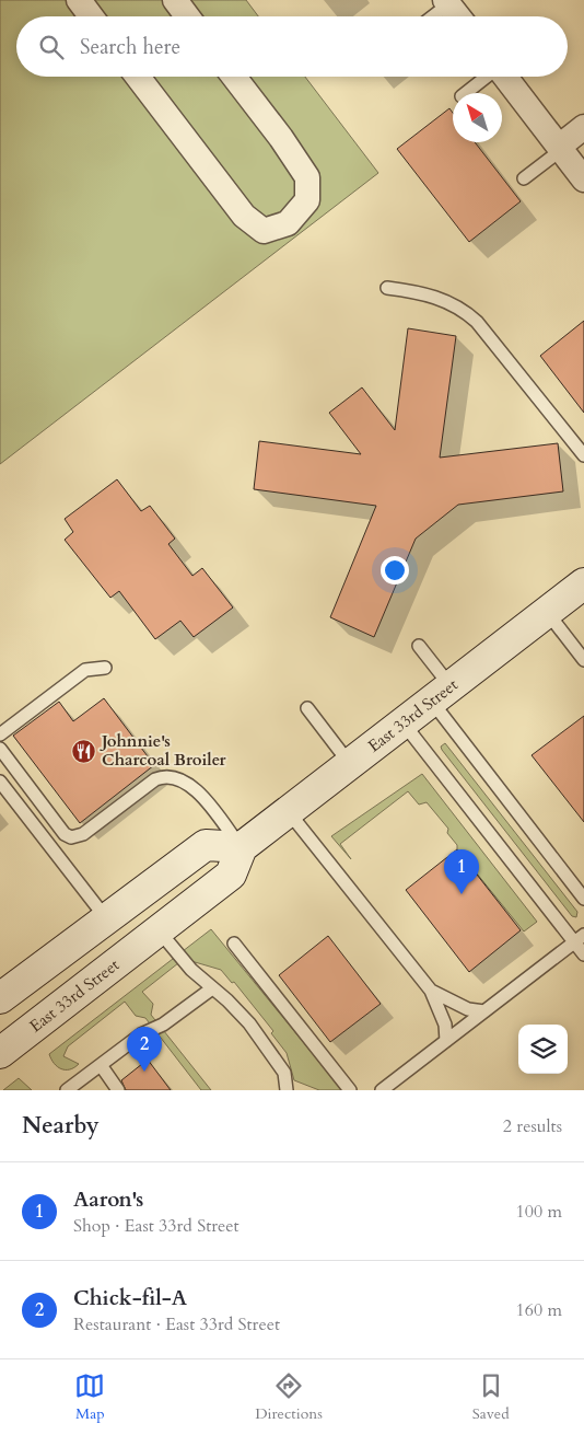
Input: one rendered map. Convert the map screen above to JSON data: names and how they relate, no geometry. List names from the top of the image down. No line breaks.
{"streets":{"main road":["East 33rd Street"]},"places":{"restaurant":["Johnnie's Charcoal Broiler"]},"north":"top left","page":{"search":"Search here","pins":["1","2"],"heading":["Nearby","2 results"],"list":[{"mark":"1","name":"Aaron's","note":"Shop · East 33rd Street","value":"100 m"},{"mark":"2","name":"Chick-fil-A","note":"Restaurant · East 33rd Street","value":"160 m"}],"nav":["Map","Directions","Saved"]}}
